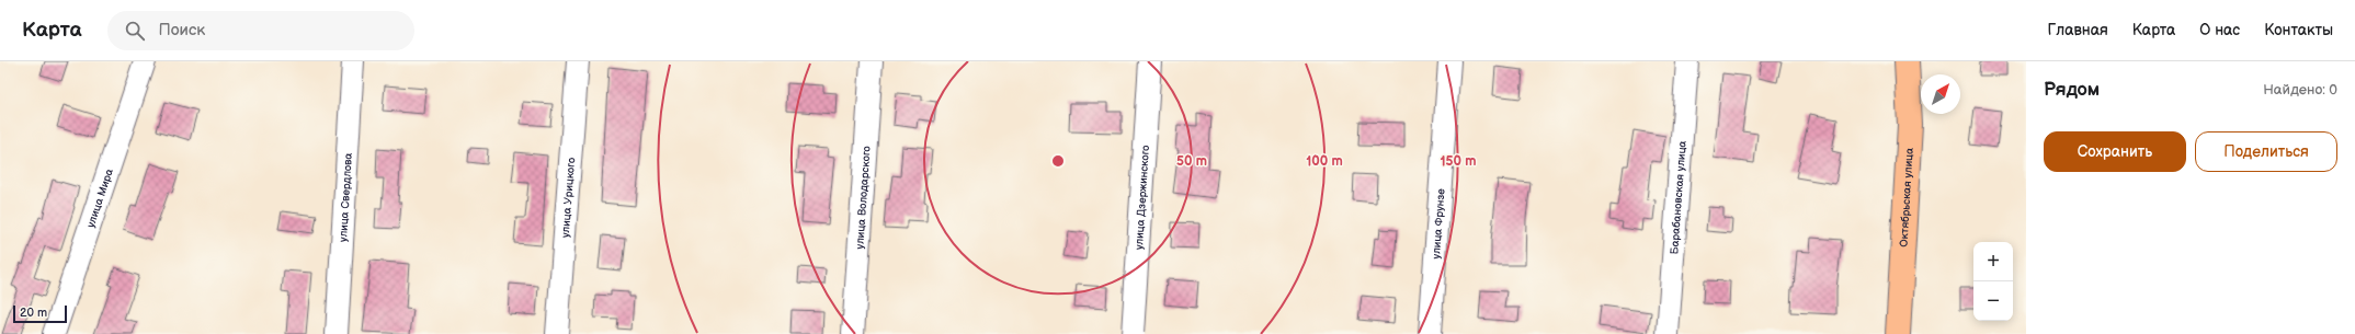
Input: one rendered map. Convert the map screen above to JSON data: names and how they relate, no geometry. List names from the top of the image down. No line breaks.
{"streets":{"main road":["Октябрьская улица"],"street":["улица Урицкого","улица Дзержинского","улица Мира","улица Свердлова","улица Володарского","Барабановская улица","улица Фрунзе"]},"scale_bar":"20 m","north":"top right","page":{"header":"Карта","search":"Поиск","nav":["Главная","Карта","О нас","Контакты"],"heading":["Рядом","Найдено: 0"],"buttons":["Сохранить","Поделиться"],"map_buttons":["+","−"],"scale":"20 m"},"rings":["50 m","100 m","150 m"]}
